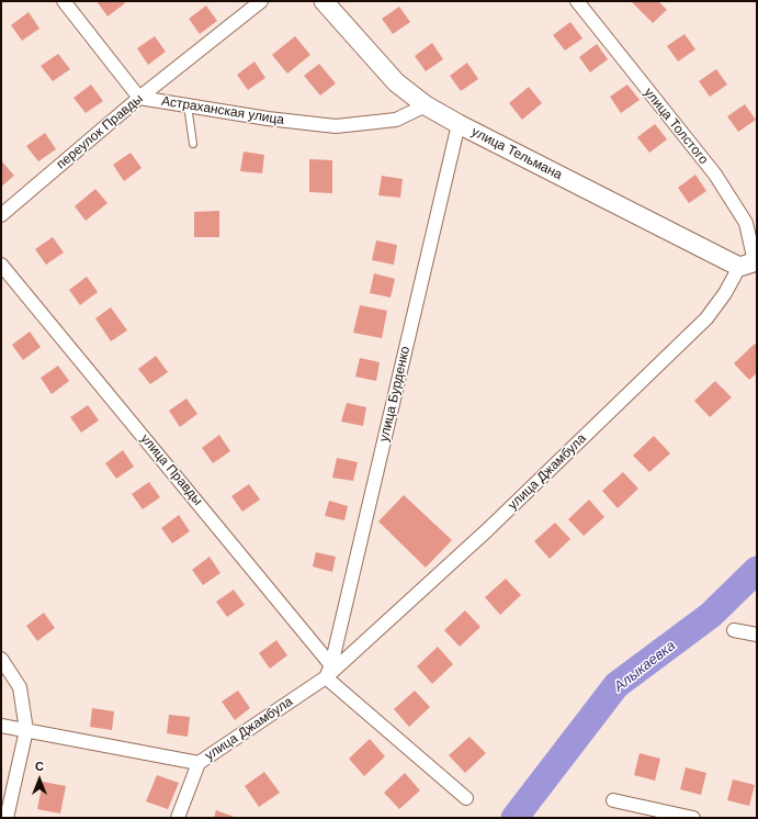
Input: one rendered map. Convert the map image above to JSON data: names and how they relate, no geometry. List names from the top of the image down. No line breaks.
{"streets":{"main road":["улица Тельмана"],"street":["Астраханская улица","улица Толстого","переулок Правды","улица Бурденко","улица Правды","улица Джамбула"]},"crossings":[["Астраханская улица","переулок Правды"],["Астраханская улица","улица Тельмана"],["улица Толстого","улица Тельмана"],["улица Толстого","улица Джамбула"],["улица Тельмана","улица Бурденко"],["улица Тельмана","улица Джамбула"],["улица Бурденко","улица Правды"],["улица Бурденко","улица Джамбула"],["улица Правды","улица Джамбула"]],"water":["Алыкаевка"],"north":"top"}
